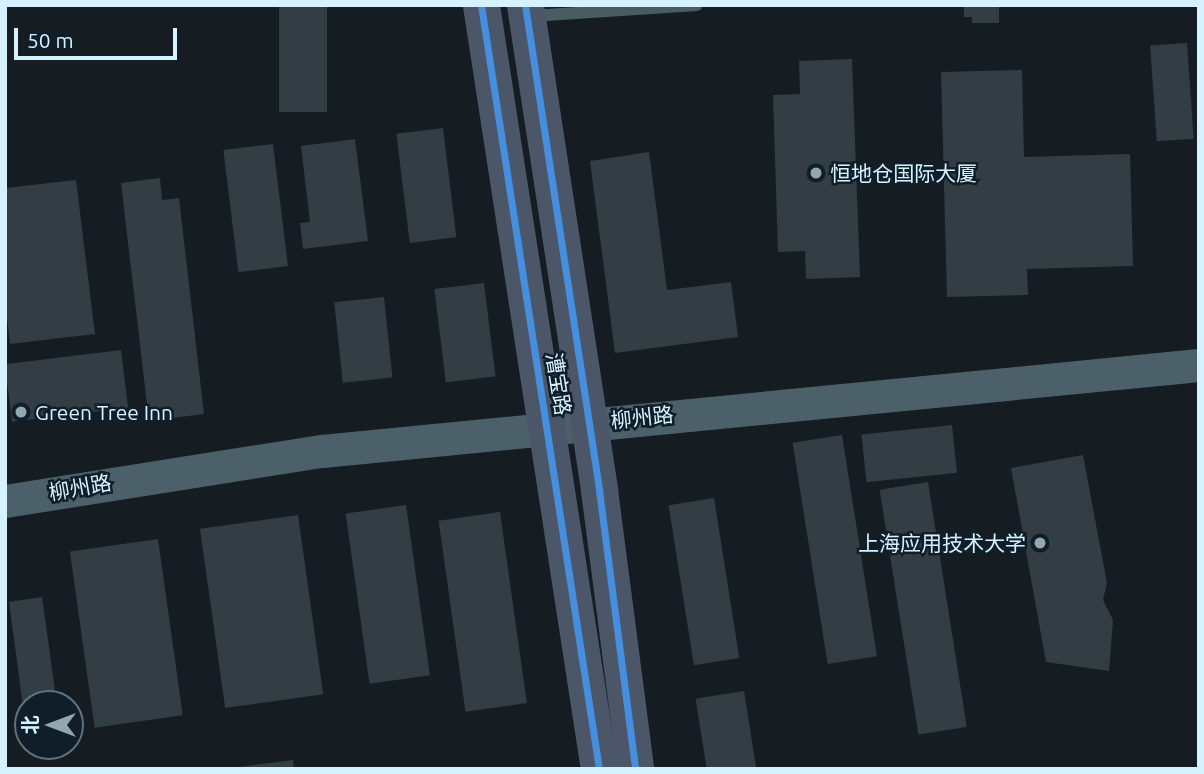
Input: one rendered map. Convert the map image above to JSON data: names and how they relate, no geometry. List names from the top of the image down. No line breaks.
{"streets":{"main road":["漕宝路"],"street":["柳州路"]},"crossings":[["漕宝路","柳州路"]],"places":["恒地仓国际大厦","Green Tree Inn","上海应用技术大学"],"scale_bar":"50 m","north":"left"}
